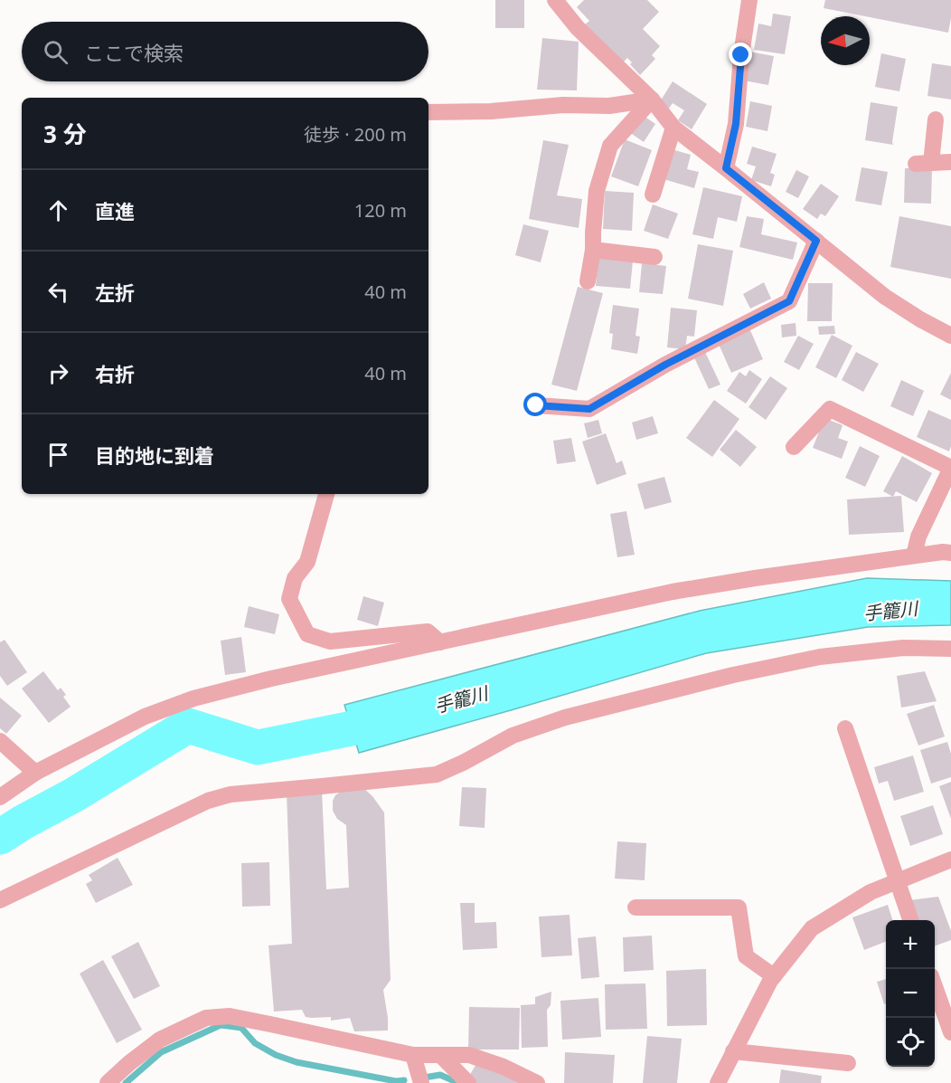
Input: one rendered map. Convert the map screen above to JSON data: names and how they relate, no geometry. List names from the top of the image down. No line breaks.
{"water":["手籠川"],"north":"left","page":{"search":"ここで検索","heading":["3 分","徒歩 · 200 m"],"list":[["直進","120 m"],["左折","40 m"],["右折","40 m"],"目的地に到着"],"map_buttons":["+","−"]}}
